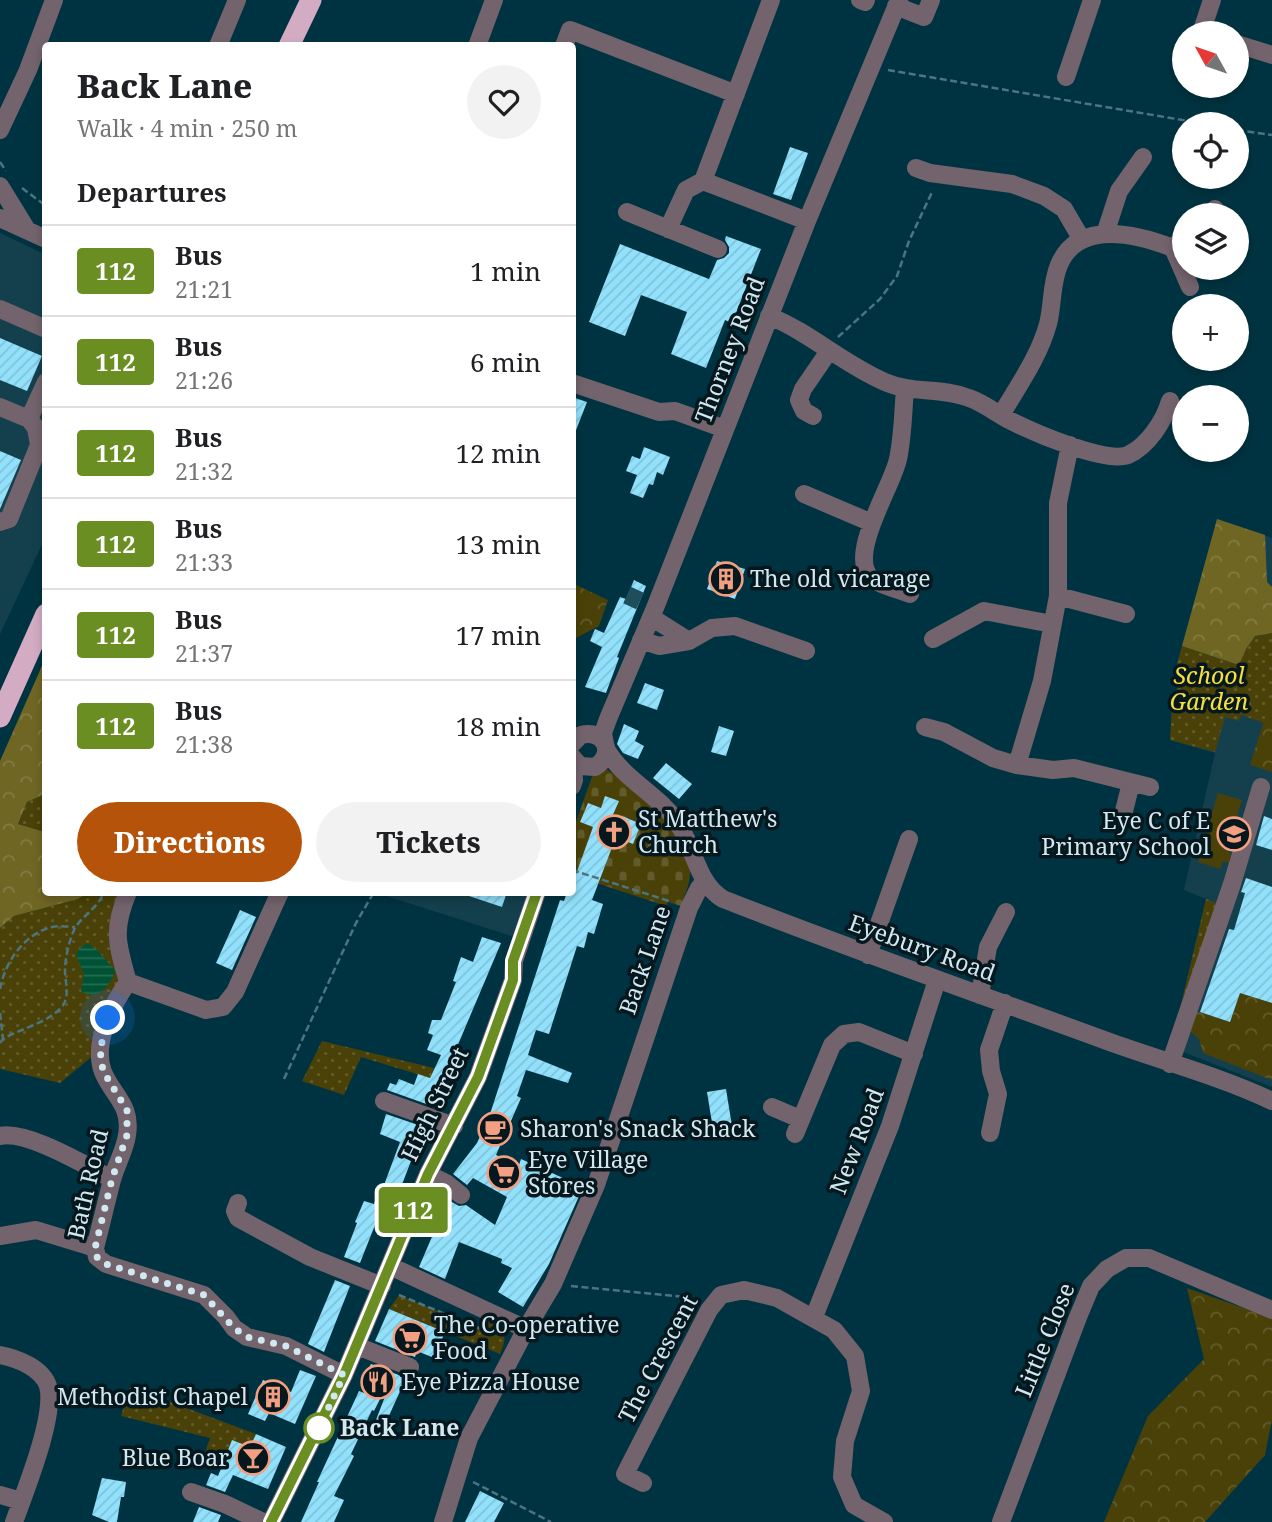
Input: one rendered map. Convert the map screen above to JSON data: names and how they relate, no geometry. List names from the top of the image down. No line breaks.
{"streets":{"street":["Thorney Road","Eyebury Road","Back Lane","High Street","New Road","Bath Road","Little Close","The Crescent"]},"crossings":[["Thorney Road","Eyebury Road"],["Eyebury Road","Back Lane"],["Eyebury Road","New Road"],["High Street","Bath Road"],["New Road","The Crescent"]],"parks":["School Garden"],"places":{"building":["The old vicarage","Methodist Chapel"],"church":["St Matthew's Church"],"school or university":["Eye C of E Primary School"],"cafe":["Sharon's Snack Shack"],"supermarket":["Eye Village Stores","The Co-operative Food"],"restaurant":["Eye Pizza House"],"other":["Back Lane"],"bar":["Blue Boar"]},"lines":["bus line 112"],"north":"top left","page":{"on_map":"112","map_buttons":["+","−"],"heading":[["Back Lane","Walk · 4 min · 250 m"],"Departures"],"list":[{"mark":"112","name":"Bus","note":"21:21","value":"1 min"},{"mark":"112","name":"Bus","note":"21:26","value":"6 min"},{"mark":"112","name":"Bus","note":"21:32","value":"12 min"},{"mark":"112","name":"Bus","note":"21:33","value":"13 min"},{"mark":"112","name":"Bus","note":"21:37","value":"17 min"},{"mark":"112","name":"Bus","note":"21:38","value":"18 min"}],"buttons":["Directions","Tickets"]}}
